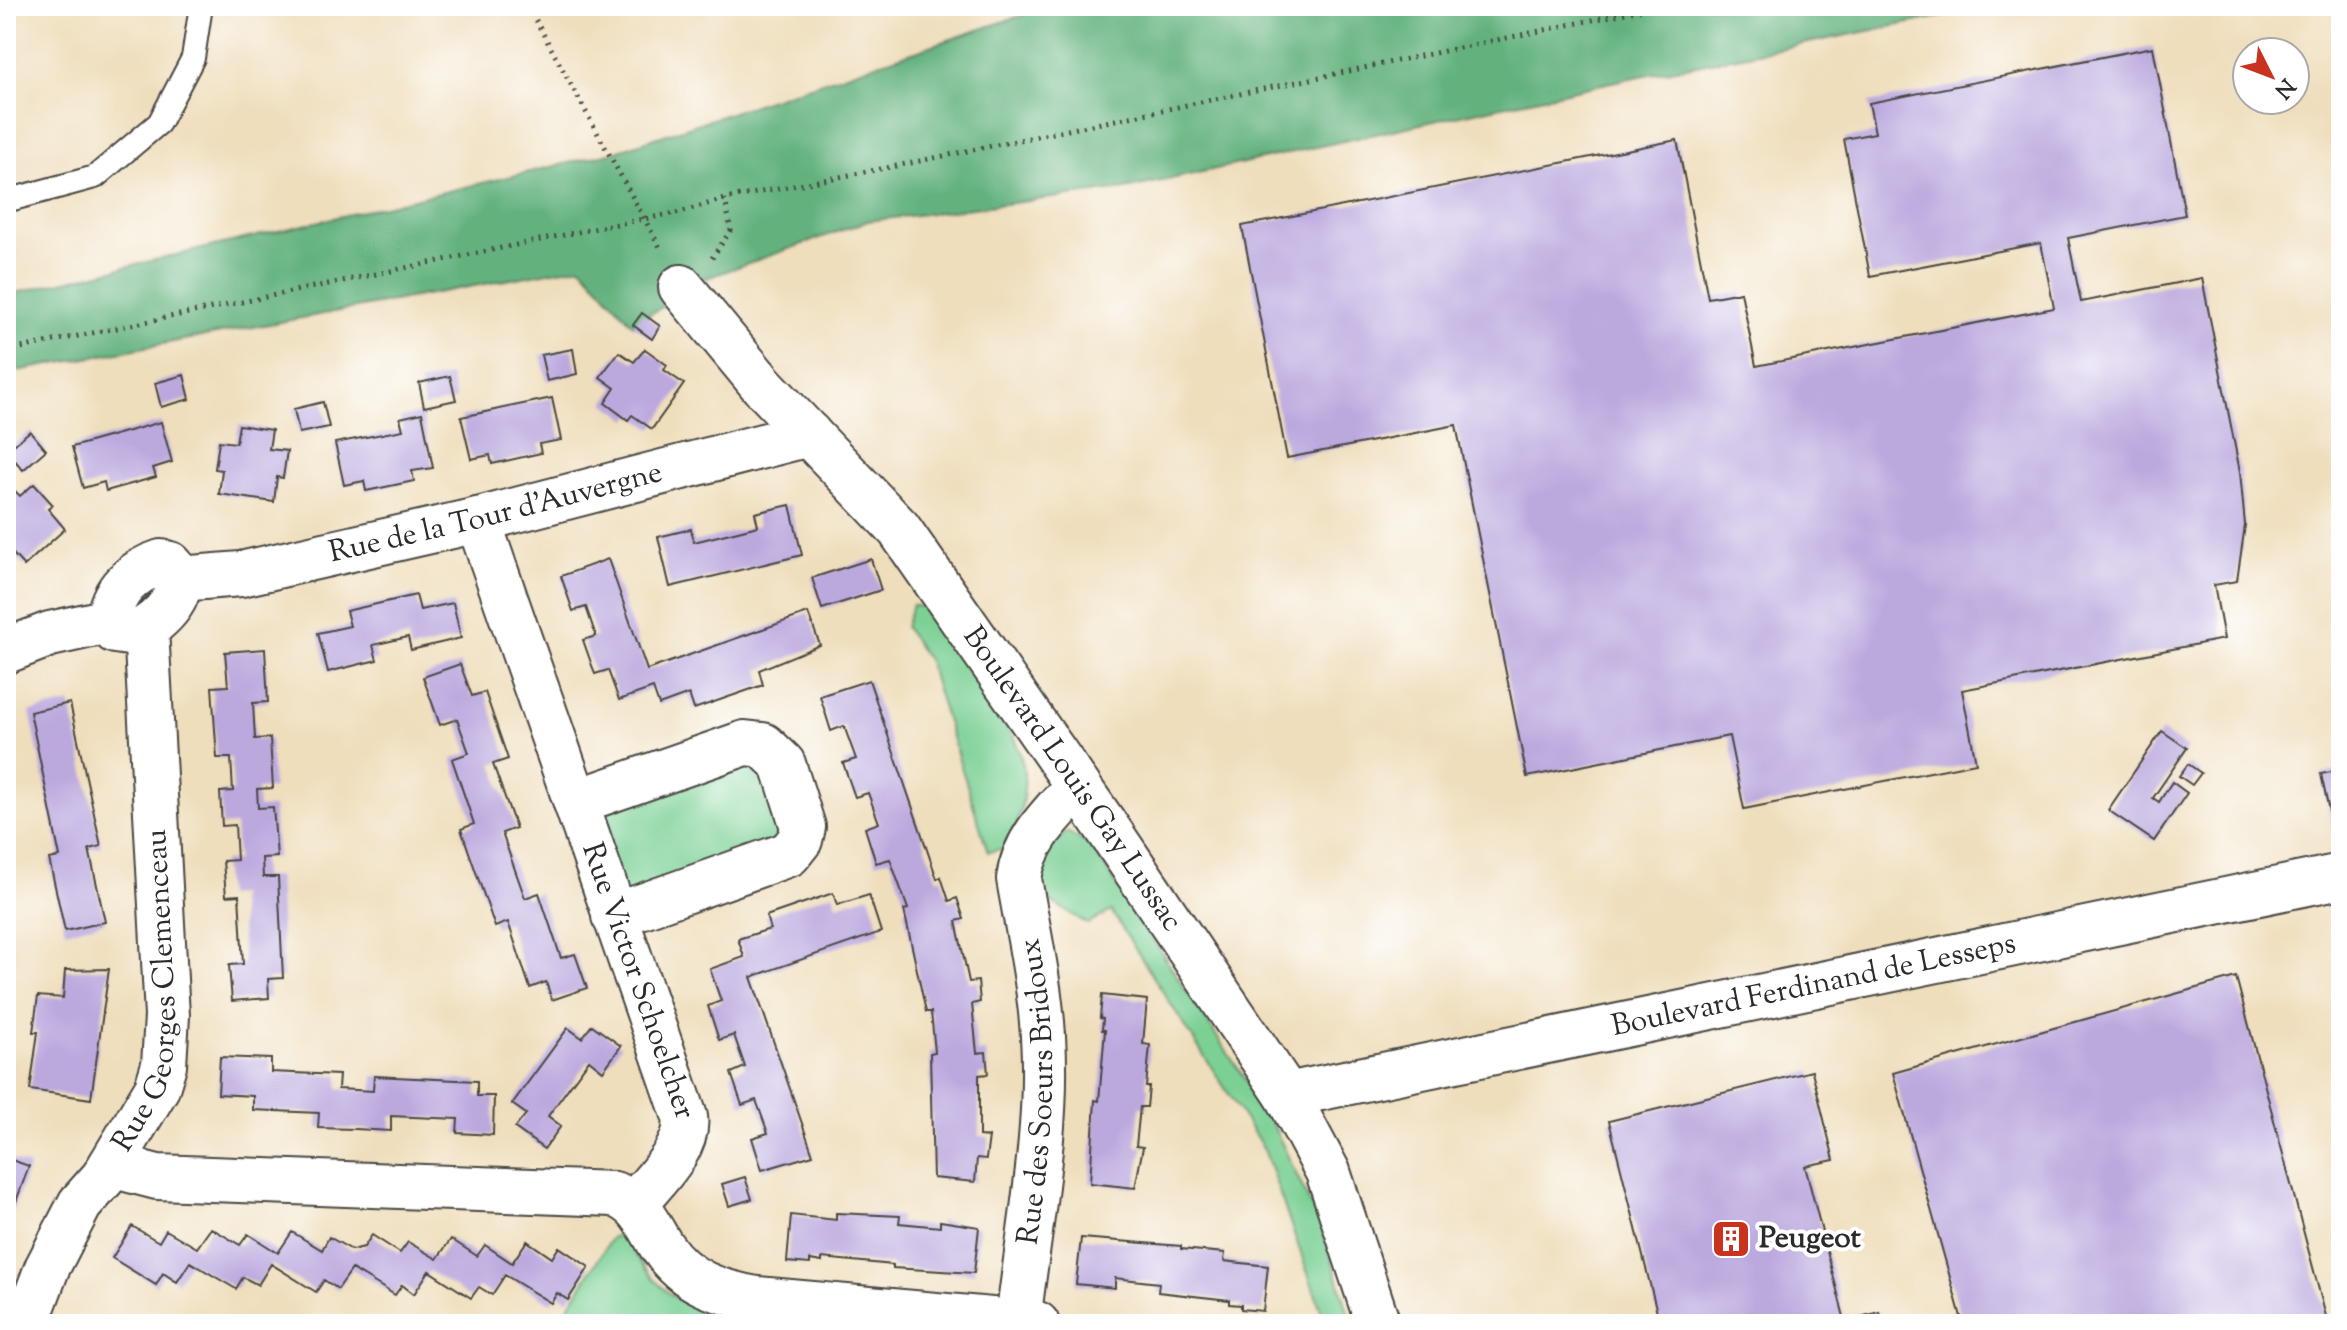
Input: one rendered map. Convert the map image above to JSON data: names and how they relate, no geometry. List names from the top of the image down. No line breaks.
{"streets":{"street":["Rue de la Tour d'Auvergne","Boulevard Louis Gay Lussac","Rue Victor Schoelcher","Boulevard Ferdinand de Lesseps","Rue Georges Clemenceau","Rue des Soeurs Bridoux"]},"crossings":[["Rue de la Tour d'Auvergne","Boulevard Louis Gay Lussac"],["Rue de la Tour d'Auvergne","Rue Victor Schoelcher"],["Rue de la Tour d'Auvergne","Rue Georges Clemenceau"],["Boulevard Louis Gay Lussac","Boulevard Ferdinand de Lesseps"],["Boulevard Louis Gay Lussac","Rue des Soeurs Bridoux"],["Rue Victor Schoelcher","Rue des Soeurs Bridoux"]],"places":{"building":["Peugeot"]},"north":"bottom right"}
